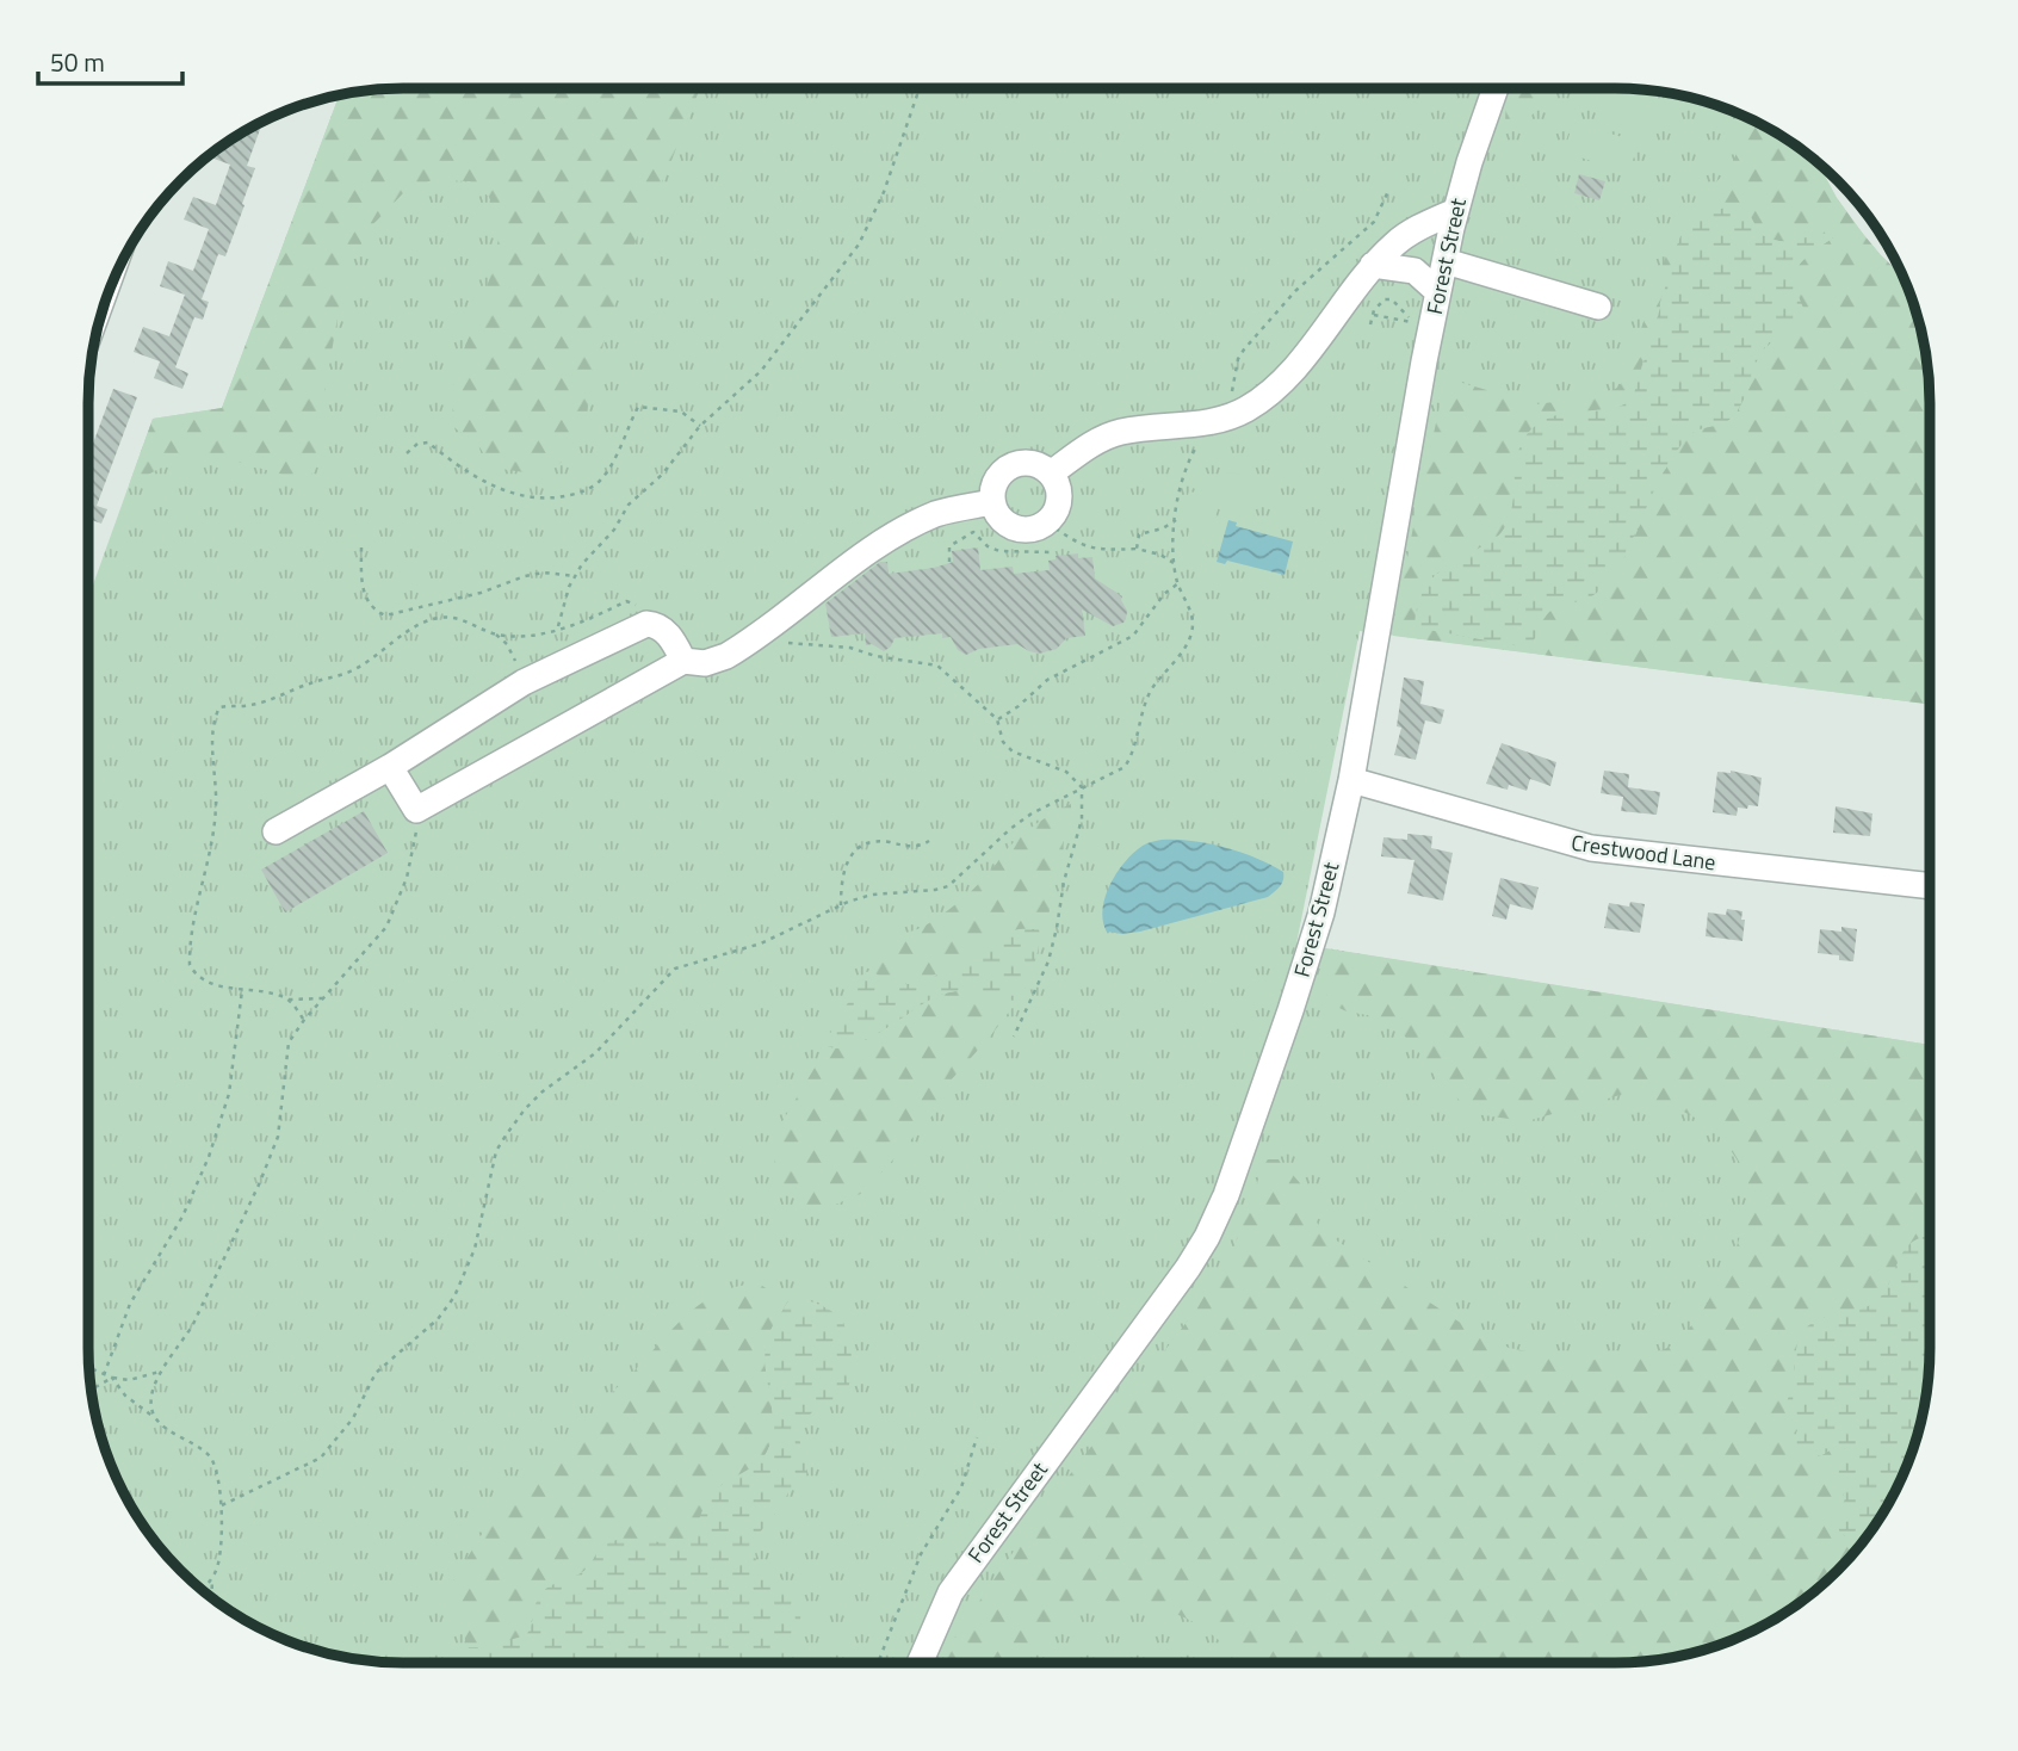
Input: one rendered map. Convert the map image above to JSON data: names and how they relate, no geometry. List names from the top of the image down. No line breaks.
{"streets":{"street":["Forest Street","Crestwood Lane"]},"crossings":[["Forest Street","Crestwood Lane"]],"scale_bar":"50 m"}
